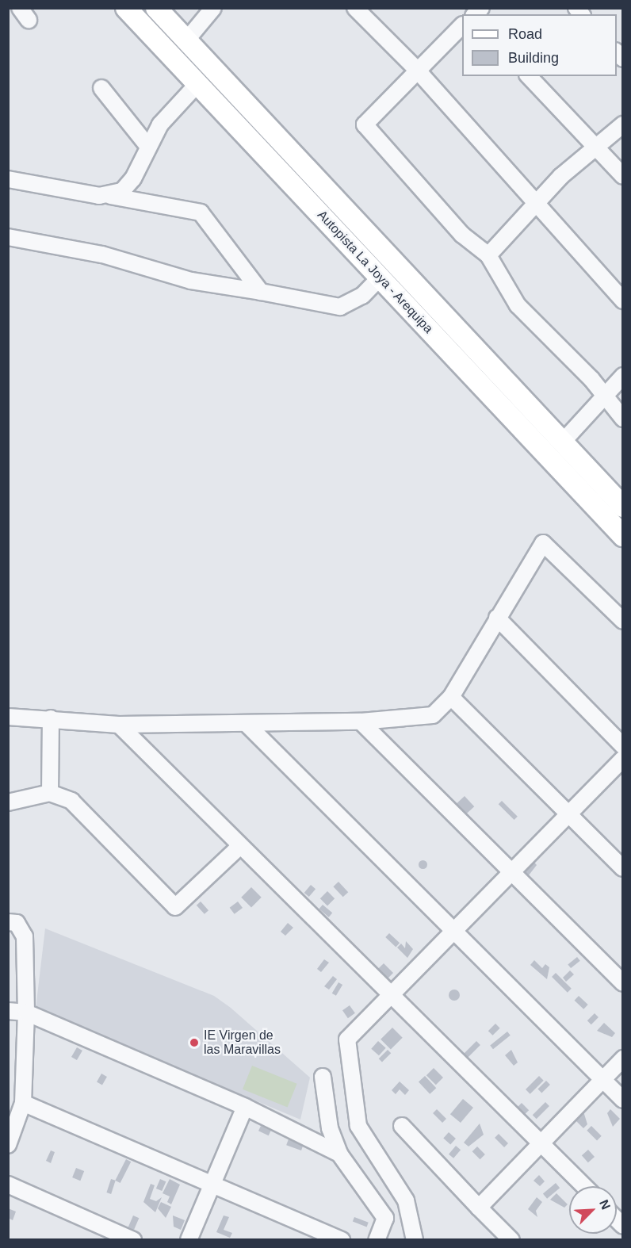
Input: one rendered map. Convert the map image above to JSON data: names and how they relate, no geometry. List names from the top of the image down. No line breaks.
{"streets":{"main road":["Autopista La Joya - Arequipa"]},"places":["IE Virgen de las Maravillas"],"legend":["Road","Building"],"north":"top right"}
